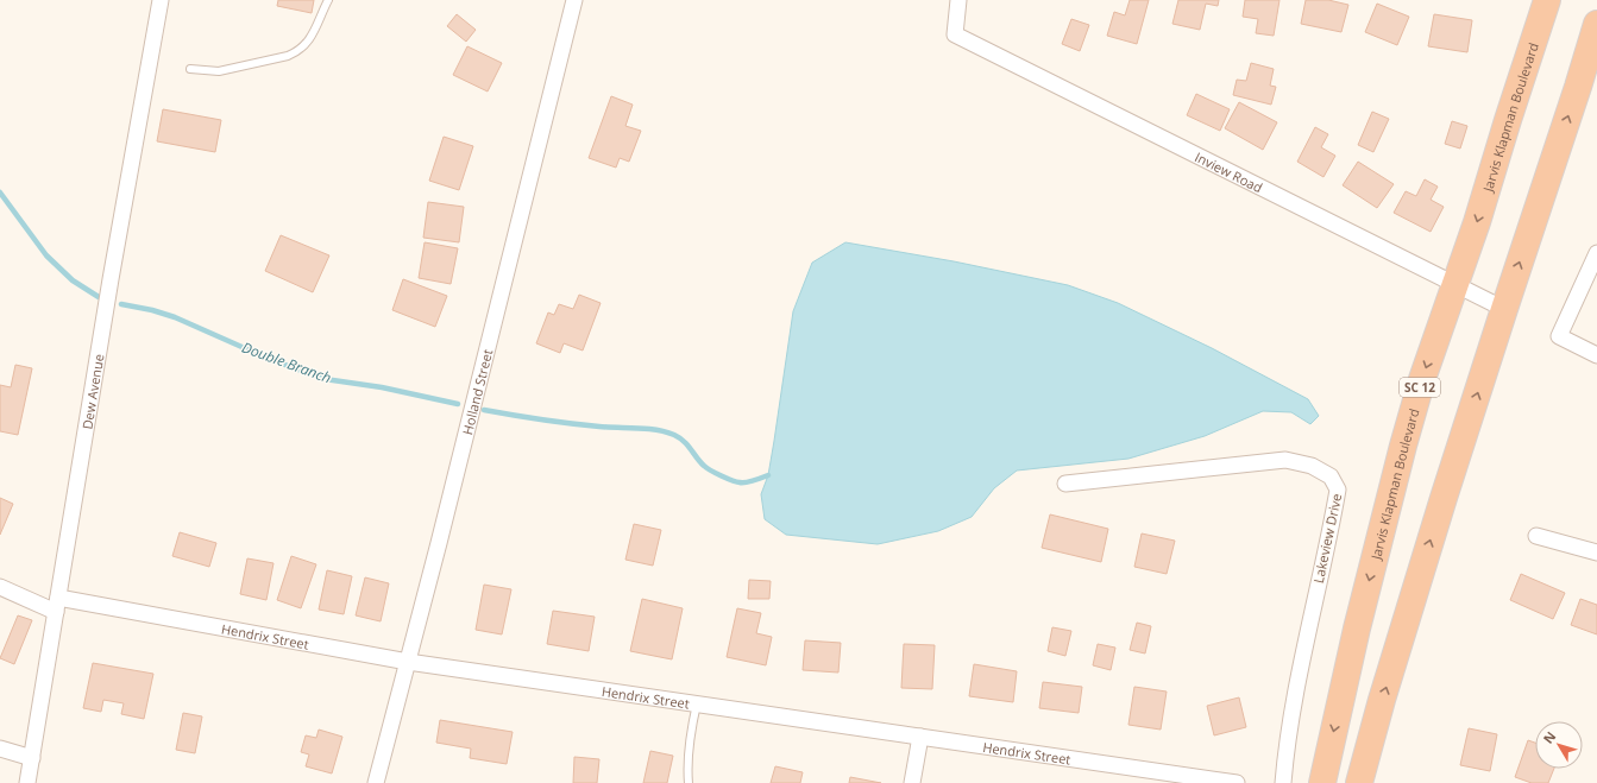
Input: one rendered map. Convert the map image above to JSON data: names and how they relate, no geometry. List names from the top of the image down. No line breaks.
{"streets":{"highway":["Jarvis Klapman Boulevard","SC 12"],"street":["Inview Road","Dew Avenue","Holland Street","Lakeview Drive","Hendrix Street"]},"crossings":[["Jarvis Klapman Boulevard","Inview Road"],["Dew Avenue","Hendrix Street"],["Holland Street","Hendrix Street"]],"water":["Double Branch"],"north":"top left"}
